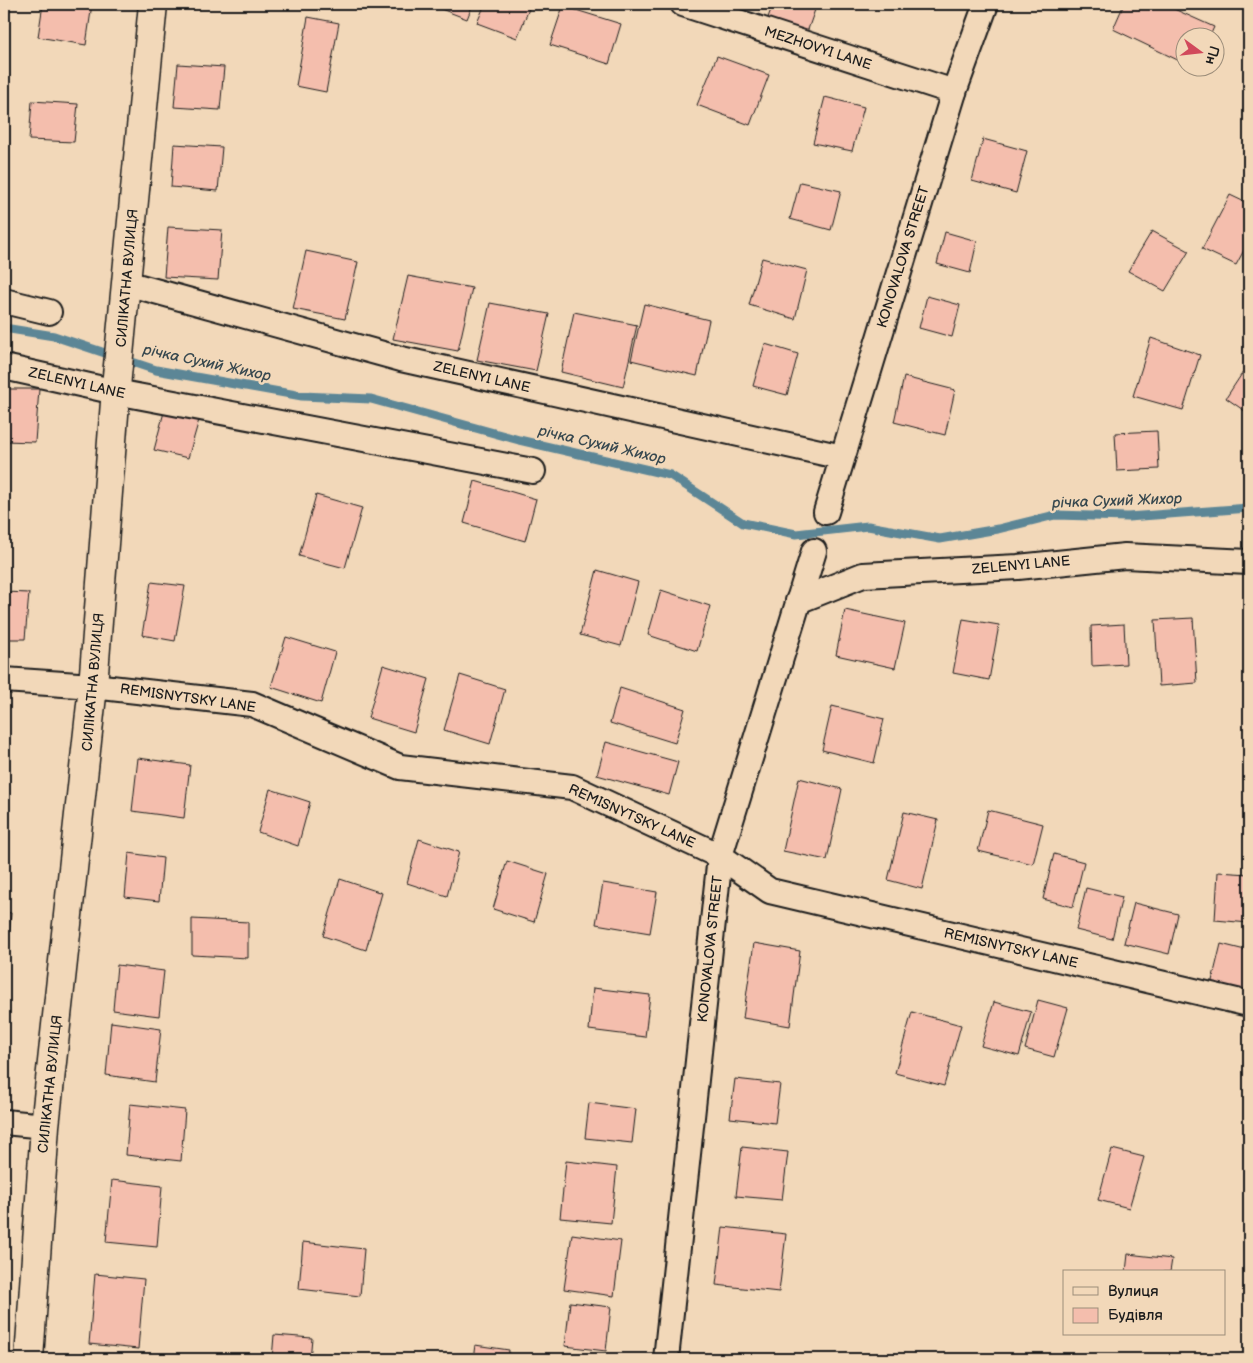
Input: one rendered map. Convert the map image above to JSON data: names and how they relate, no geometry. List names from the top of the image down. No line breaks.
{"streets":{"main road":["СИЛІКАТНА ВУЛИЦЯ"],"street":["MEZHOVYI LANE","KONOVALOVA STREET","ZELENYI LANE","REMISNYTSKY LANE"]},"crossings":[["MEZHOVYI LANE","KONOVALOVA STREET"],["KONOVALOVA STREET","ZELENYI LANE"],["KONOVALOVA STREET","REMISNYTSKY LANE"],["СИЛІКАТНА ВУЛИЦЯ","ZELENYI LANE"],["СИЛІКАТНА ВУЛИЦЯ","REMISNYTSKY LANE"]],"water":["річка Сухий Жихор"],"legend":["Вулиця","Будівля"],"north":"right"}
